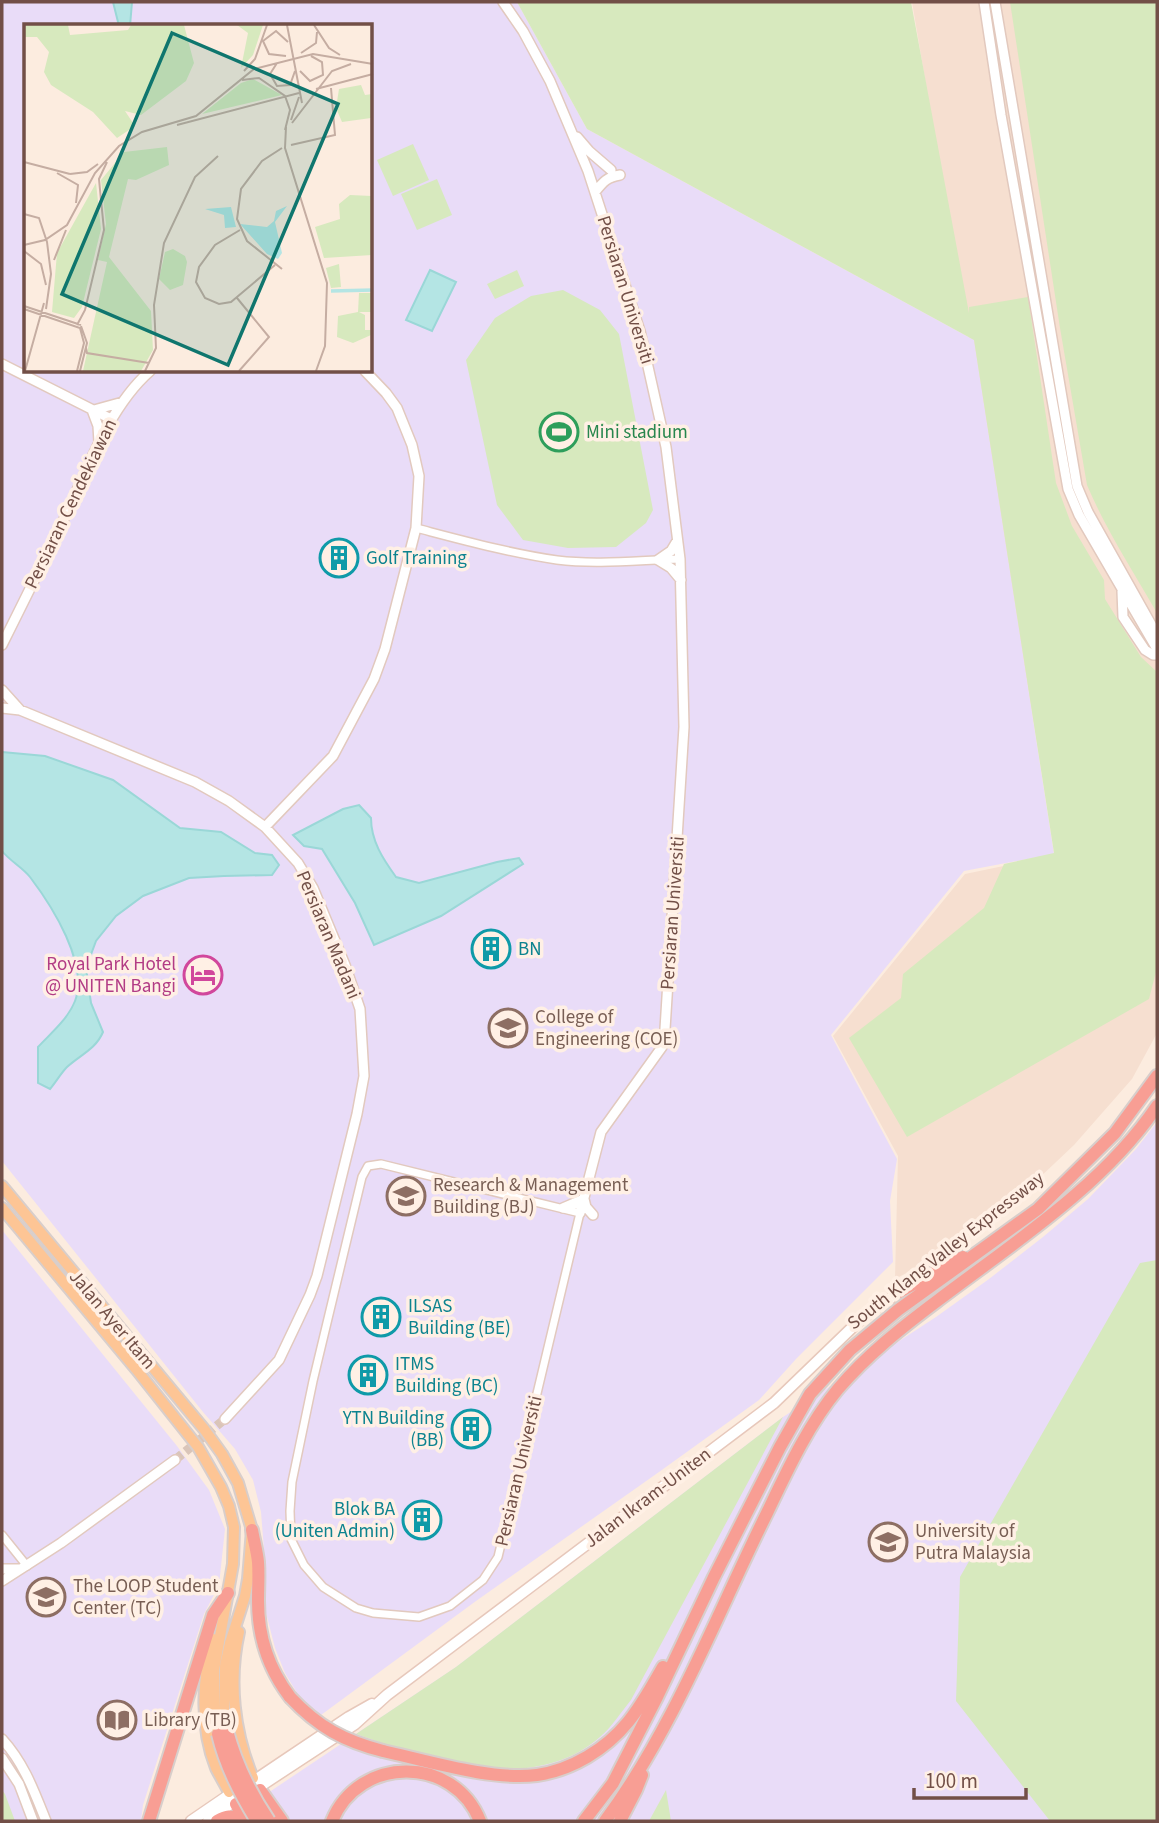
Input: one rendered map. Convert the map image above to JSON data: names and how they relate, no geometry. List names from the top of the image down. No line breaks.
{"streets":{"highway":["South Klang Valley Expressway"],"main road":["Jalan Ayer Itam","Jalan Ikram-Uniten"],"street":["Persiaran Universiti","Persiaran Cendekiawan","Persiaran Madani"]},"places":{"sports":["Mini stadium"],"building":["Golf Training","BN","ILSAS Building (BE)","ITMS Building (BC)","YTN Building (BB)","Blok BA (Uniten Admin)"],"hotel":["Royal Park Hotel @ UNITEN Bangi"],"school or university":["College of Engineering (COE)","Research & Management Building (BJ)","University of Putra Malaysia","The LOOP Student Center (TC)"],"library":["Library (TB)"]},"scale_bar":"100 m"}
